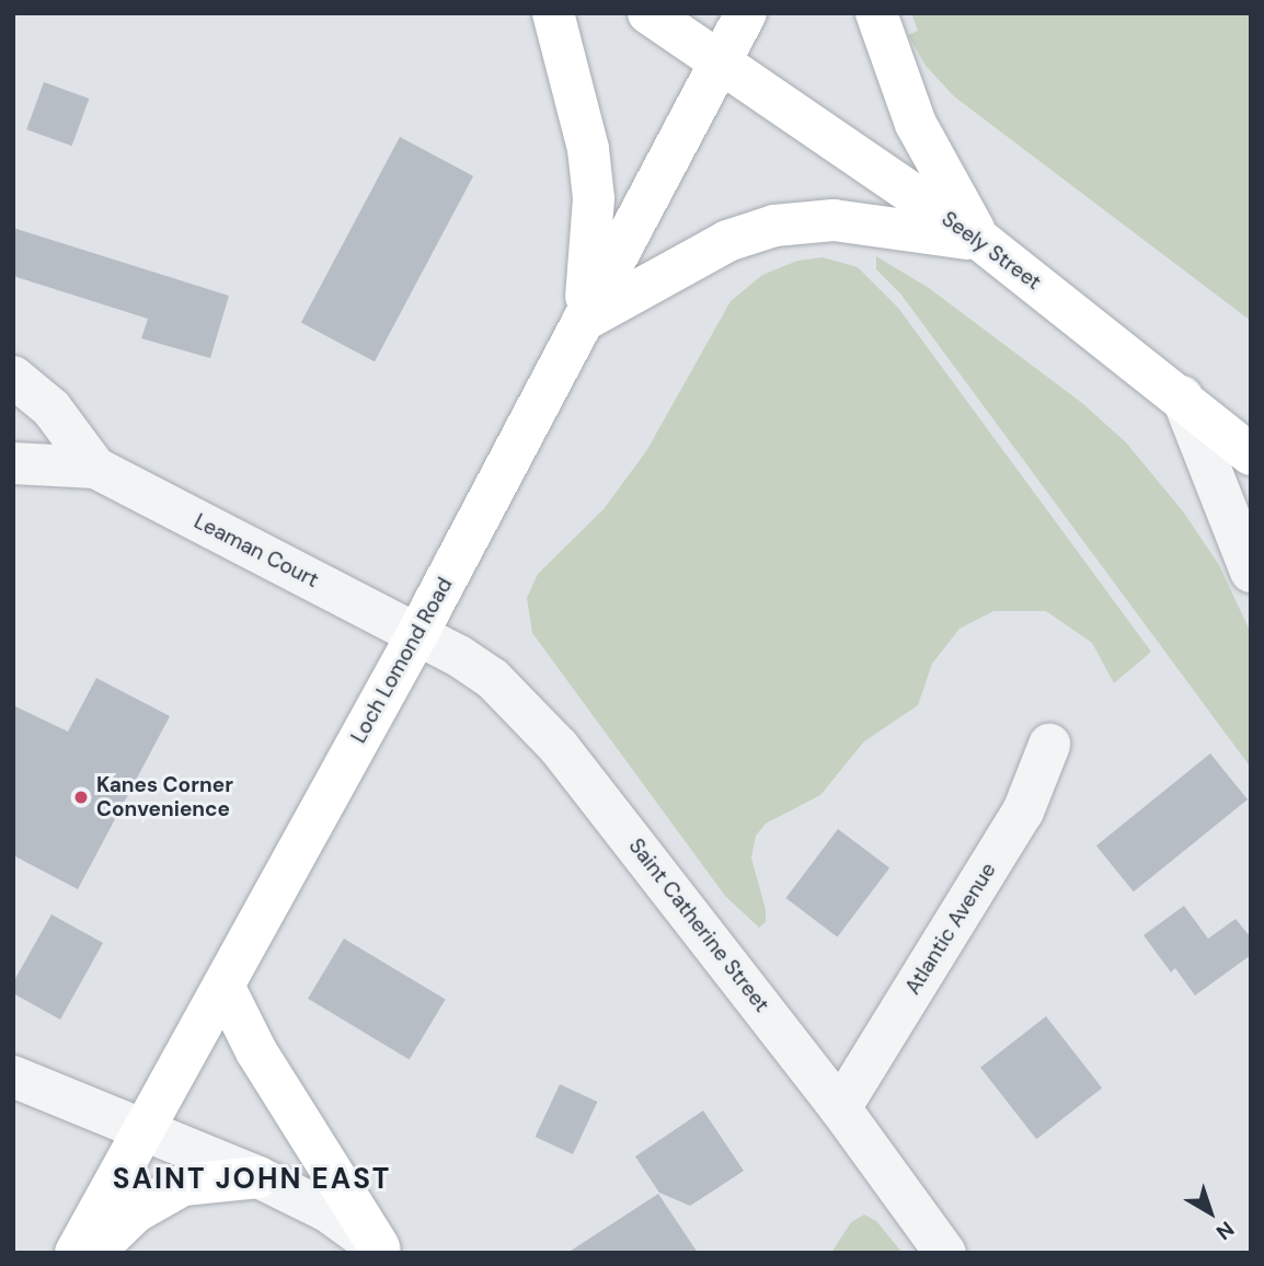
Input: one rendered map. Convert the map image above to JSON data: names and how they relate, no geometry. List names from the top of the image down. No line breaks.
{"streets":{"main road":["Seely Street","Loch Lomond Road"],"street":["Leaman Court","Saint Catherine Street","Atlantic Avenue"]},"crossings":[["Seely Street","Loch Lomond Road"],["Leaman Court","Loch Lomond Road"],["Leaman Court","Saint Catherine Street"],["Loch Lomond Road","Saint Catherine Street"],["Saint Catherine Street","Atlantic Avenue"]],"districts":["SAINT JOHN EAST"],"places":["Kanes Corner Convenience"],"north":"bottom right"}
